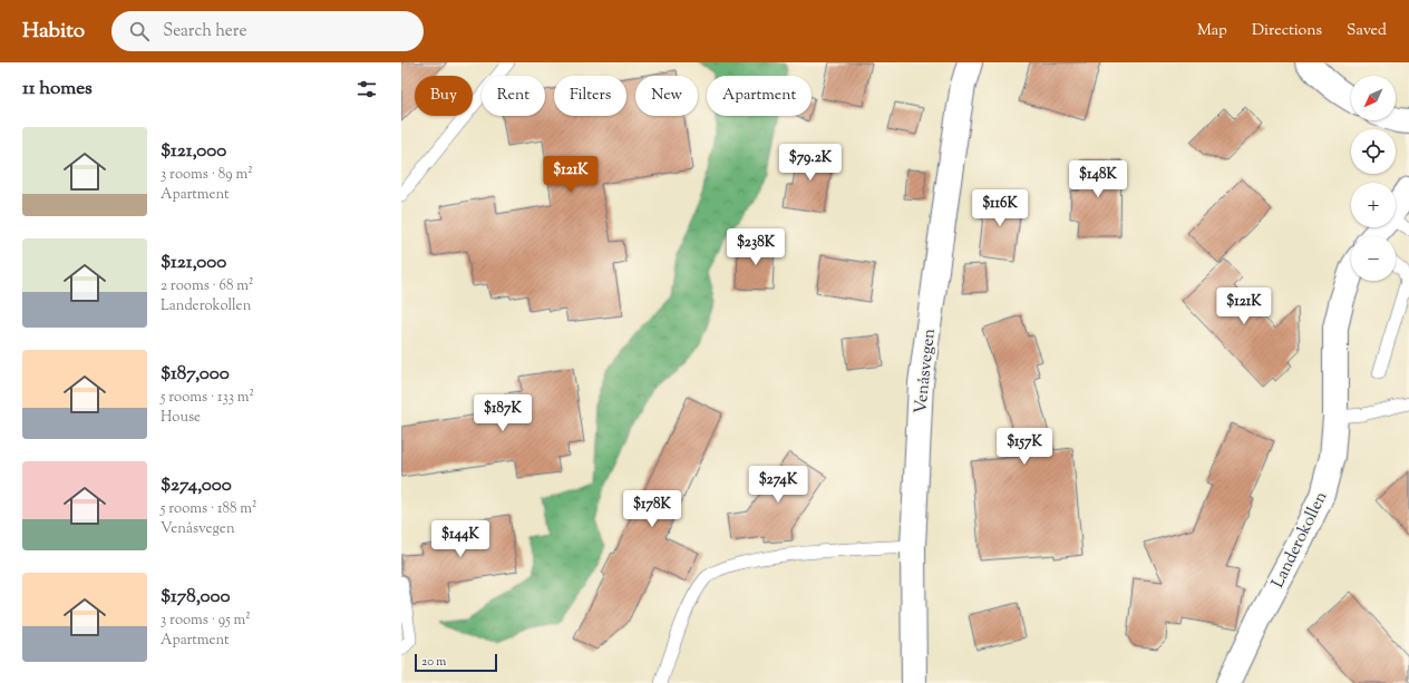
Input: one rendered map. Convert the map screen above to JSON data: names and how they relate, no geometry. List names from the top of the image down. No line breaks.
{"streets":{"street":["Venåsvegen","Landerokollen"]},"scale_bar":"20 m","north":"bottom left","page":{"header":"Habito","search":"Search here","nav":["Map","Directions","Saved"],"heading":"11 homes","map_buttons":["+","−"],"chip":["Buy","Rent","Filters","New","Apartment"],"list":[{"name":"$121,000","note":"3 rooms · 89 m² · Apartment"},{"name":"$121,000","note":"2 rooms · 68 m² · Landerokollen"},{"name":"$187,000","note":"5 rooms · 133 m² · House"},{"name":"$274,000","note":"5 rooms · 188 m² · Venåsvegen"},{"name":"$178,000","note":"3 rooms · 95 m² · Apartment"}],"price":["$79.2K","$121K","$148K","$116K","$238K","$121K","$187K","$157K","$274K","$178K","$144K"],"scale":"20 m"}}
